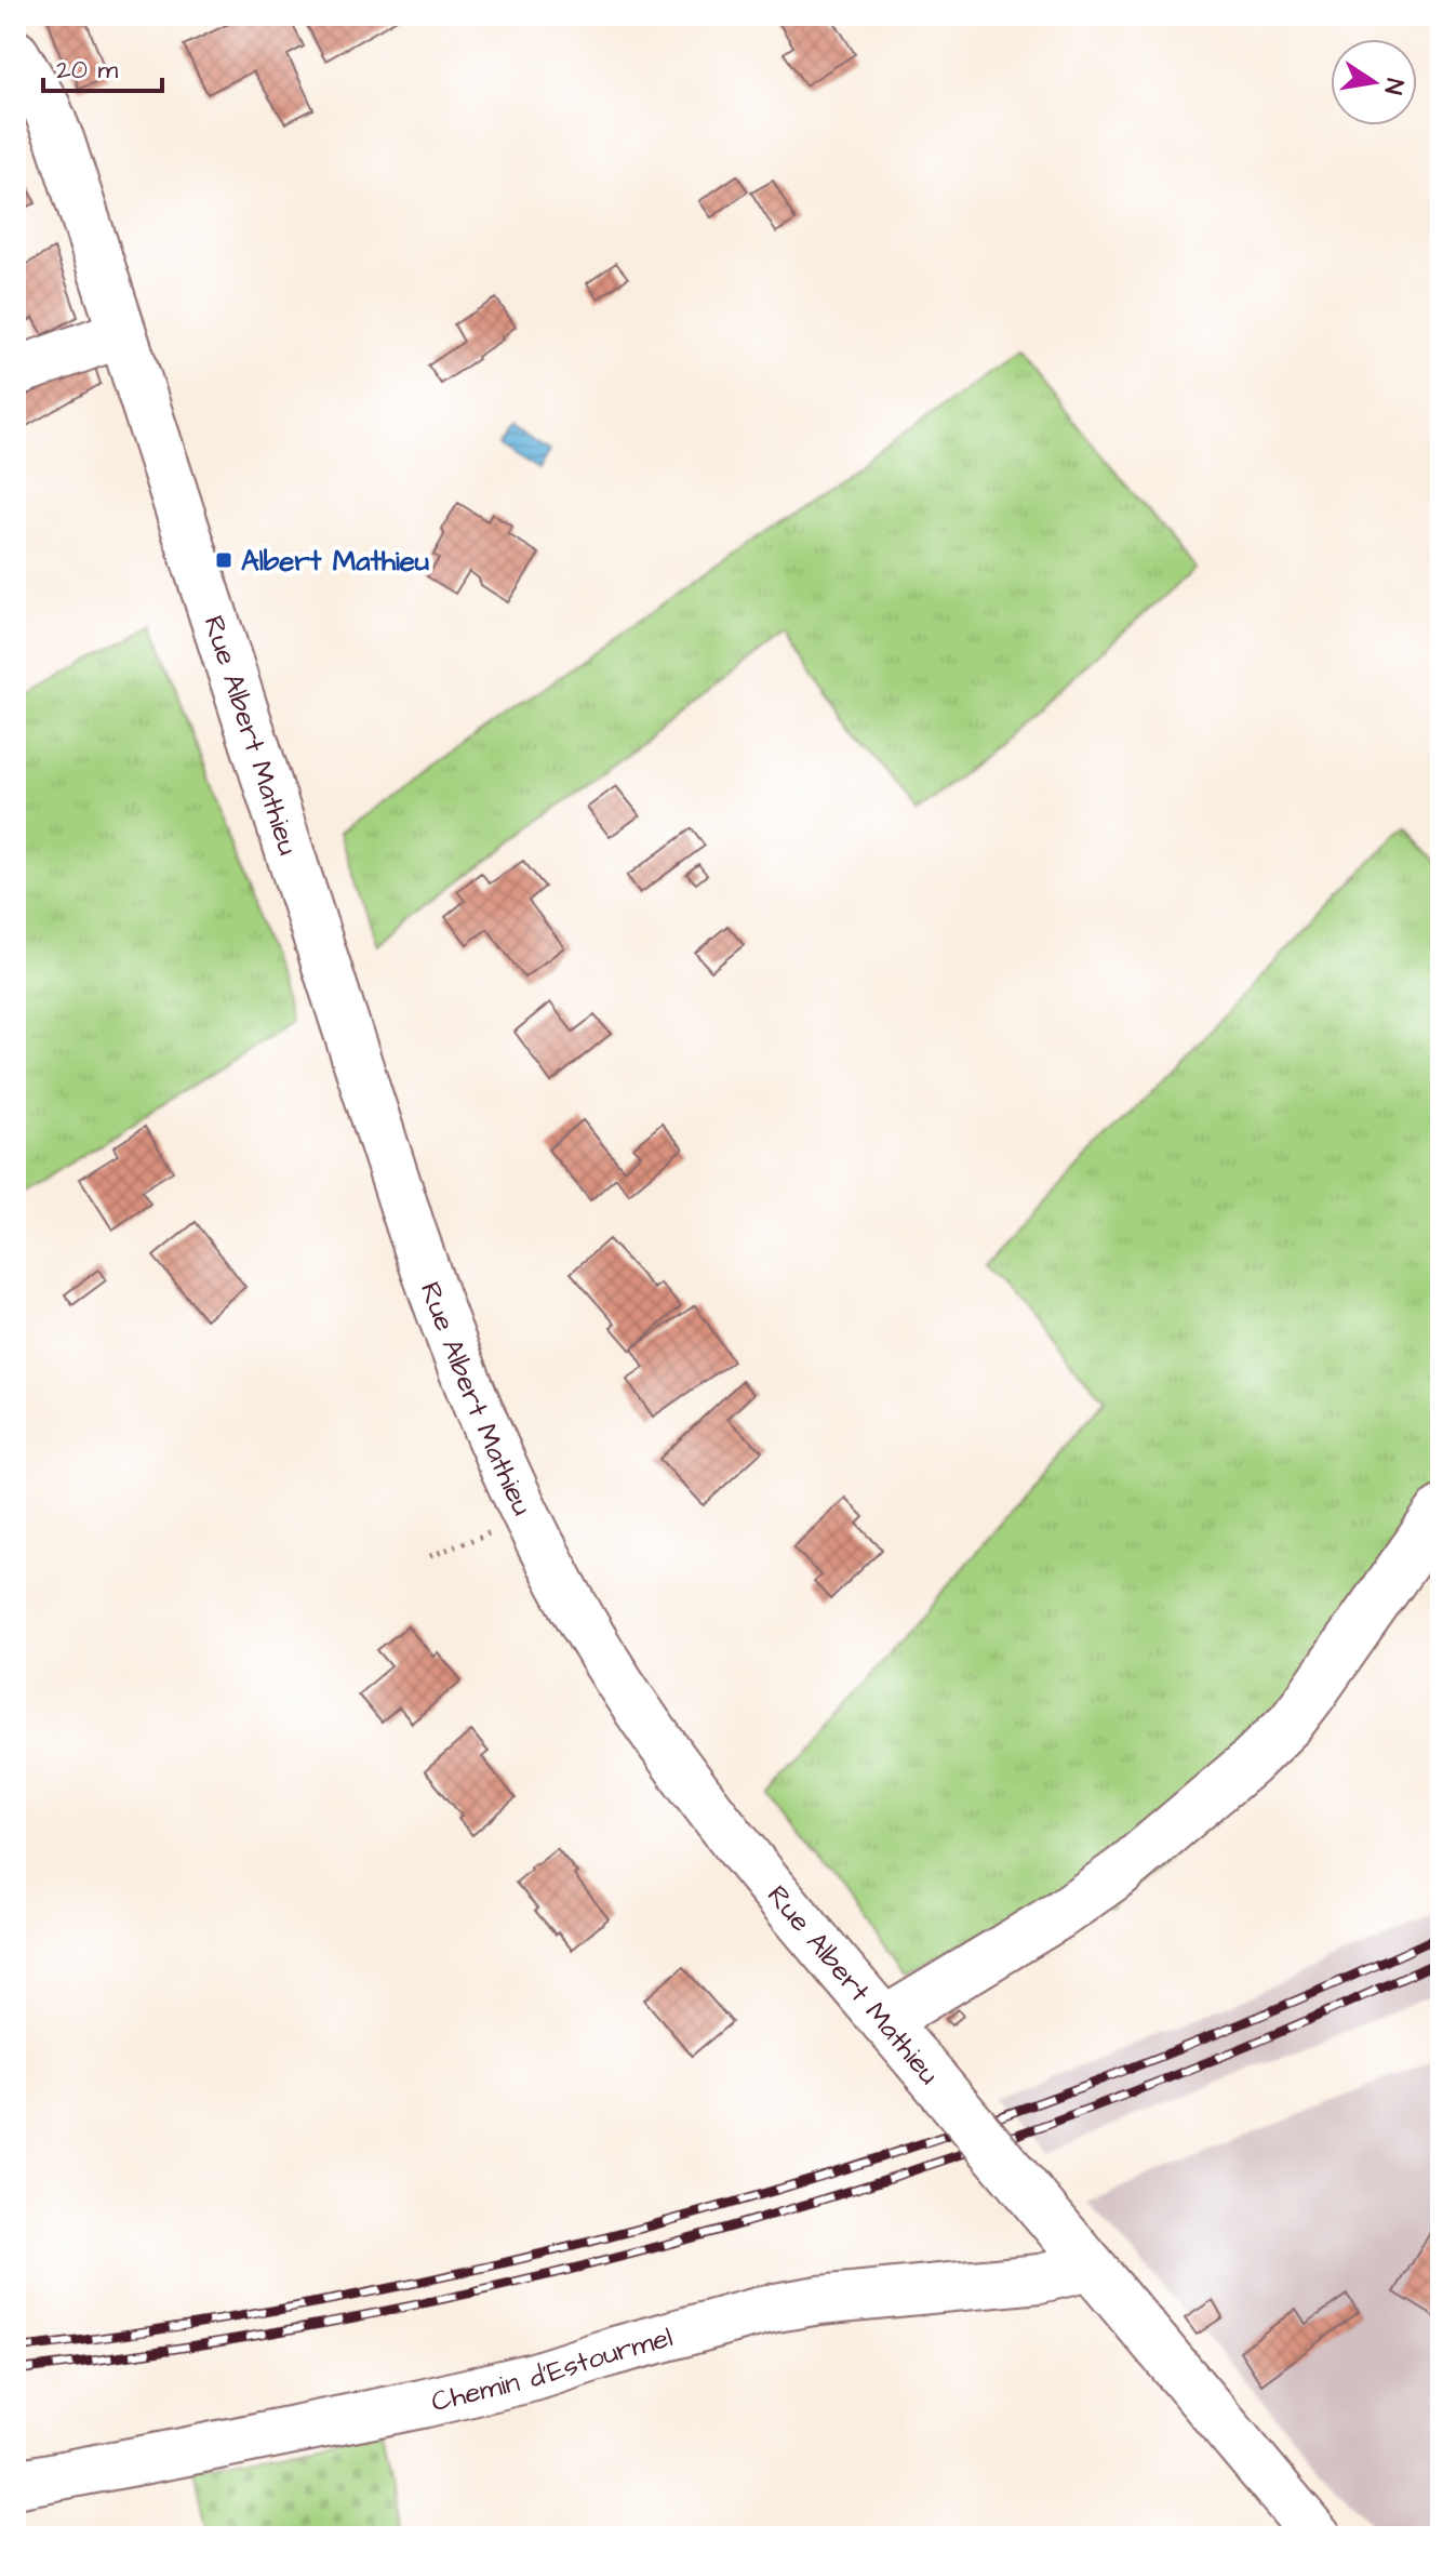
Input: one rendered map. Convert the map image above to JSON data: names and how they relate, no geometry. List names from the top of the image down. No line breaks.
{"streets":{"street":["Rue Albert Mathieu","Chemin d'Estourmel"]},"crossings":[["Rue Albert Mathieu","Chemin d'Estourmel"]],"places":{"transit":["Albert Mathieu"]},"scale_bar":"20 m","north":"right"}
